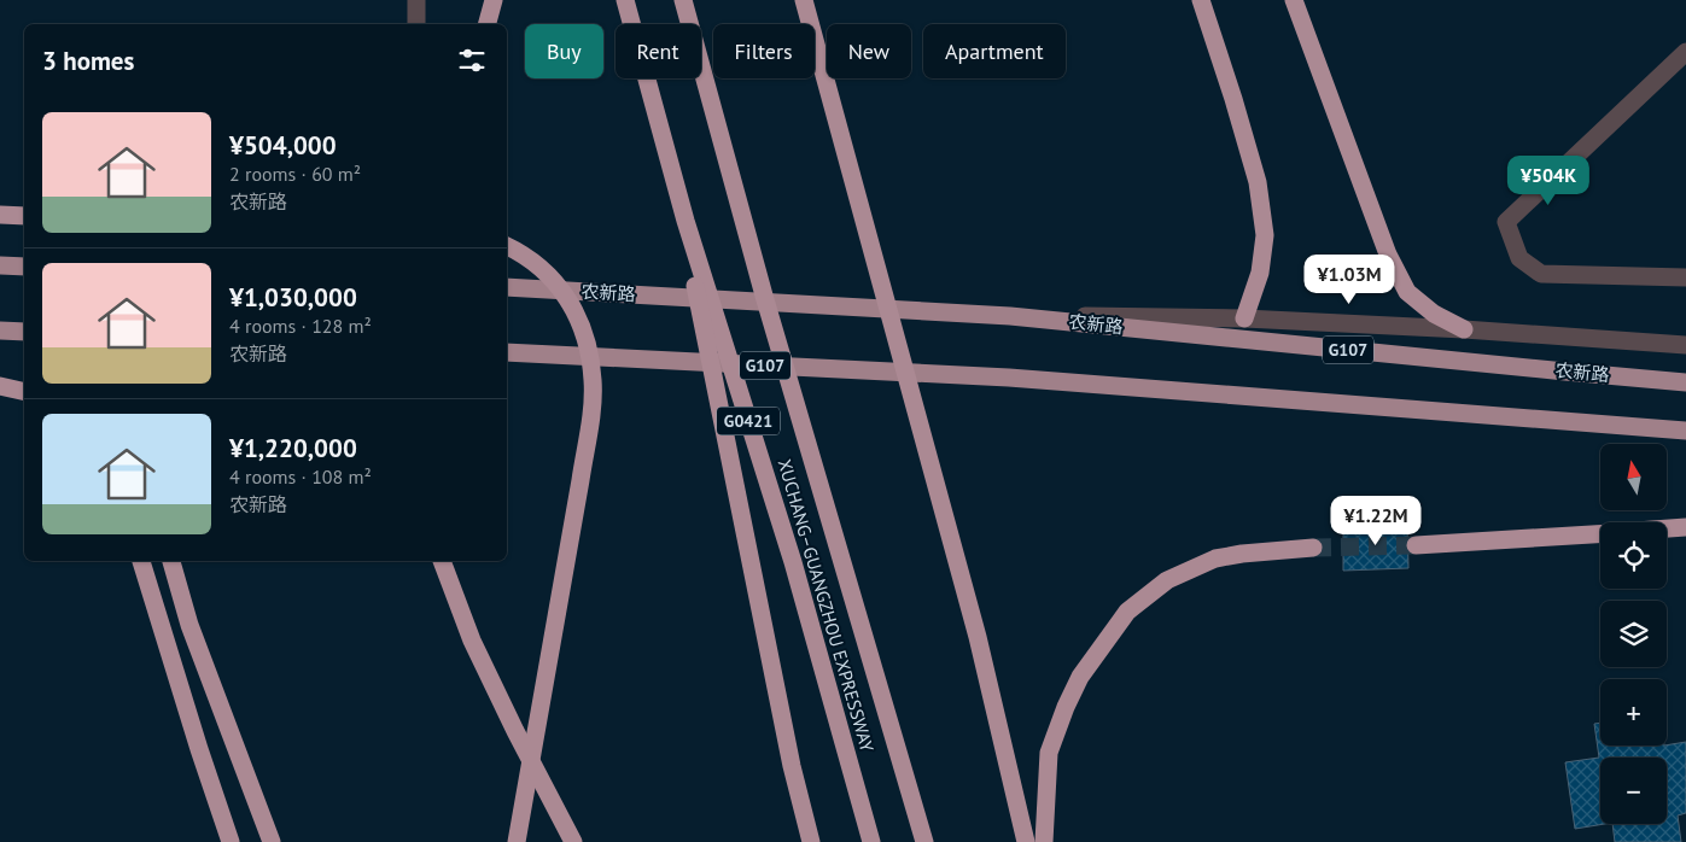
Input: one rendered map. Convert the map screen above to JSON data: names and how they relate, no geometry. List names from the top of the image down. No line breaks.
{"streets":{"highway":["农新路","G107","G0421","XUCHANG–GUANGZHOU EXPRESSWAY"]},"north":"top","page":{"chip":["Buy","Rent","Filters","New","Apartment"],"heading":"3 homes","list":[{"name":"¥504,000","note":"2 rooms · 60 m² · 农新路"},{"name":"¥1,030,000","note":"4 rooms · 128 m² · 农新路"},{"name":"¥1,220,000","note":"4 rooms · 108 m² · 农新路"}],"price":["¥504K","¥1.03M","¥1.22M"],"map_buttons":["+","−"]}}
